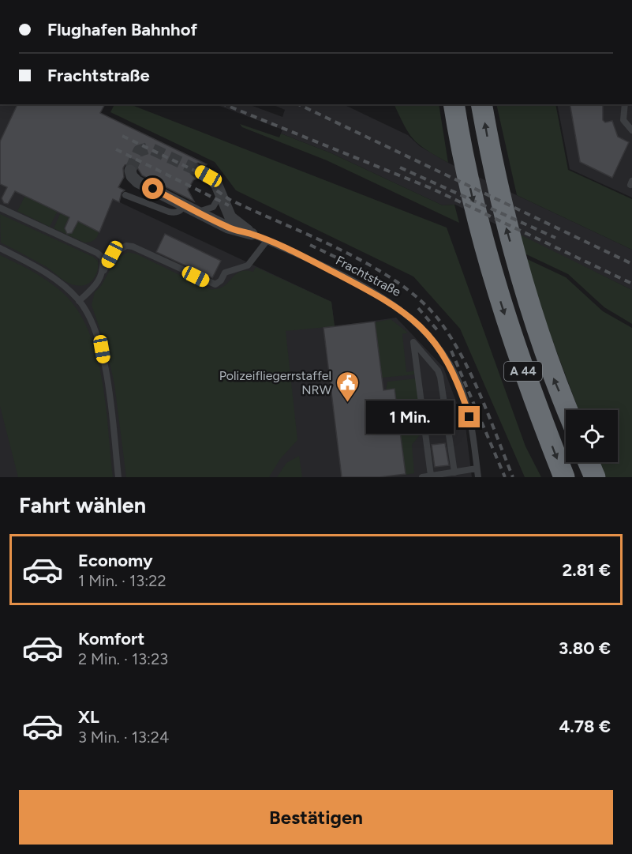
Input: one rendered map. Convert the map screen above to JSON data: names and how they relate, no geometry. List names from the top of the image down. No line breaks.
{"streets":{"highway":["A 44"],"street":["Frachtstraße"]},"places":{"public building":["Polizeifliegerrstaffel NRW"]},"page":{"banner":["Flughafen Bahnhof","Frachtstraße"],"bubble":"1 Min.","heading":"Fahrt wählen","list":[{"name":"Economy","note":"1 Min. · 13:22","value":"2.81 €"},{"name":"Komfort","note":"2 Min. · 13:23","value":"3.80 €"},{"name":"XL","note":"3 Min. · 13:24","value":"4.78 €"}],"buttons":"Bestätigen"}}
